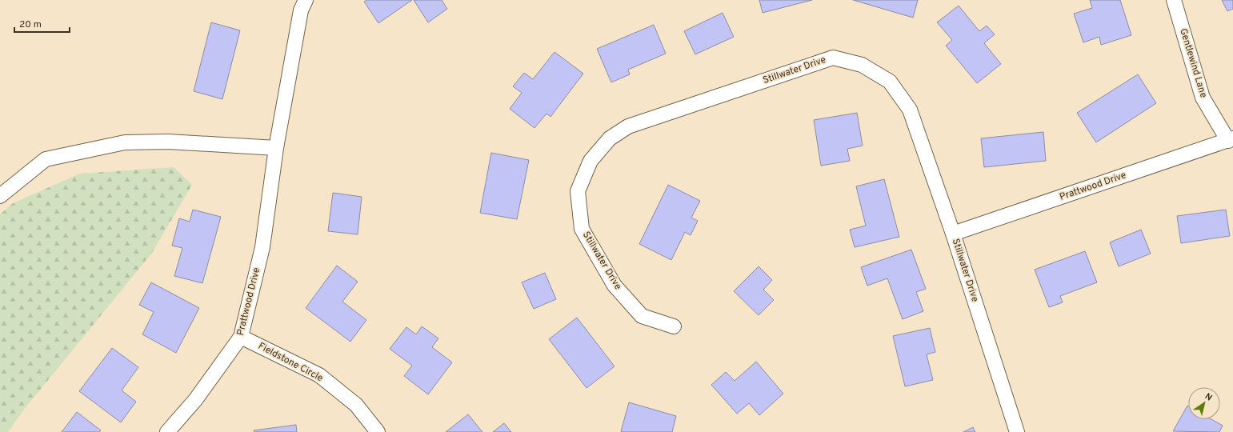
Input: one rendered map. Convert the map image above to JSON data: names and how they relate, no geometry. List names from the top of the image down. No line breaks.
{"streets":{"street":["Gentlewind Lane","Stillwater Drive","Prattwood Drive","Fieldstone Circle"]},"crossings":[["Gentlewind Lane","Prattwood Drive"],["Stillwater Drive","Prattwood Drive"],["Prattwood Drive","Fieldstone Circle"]],"scale_bar":"20 m","north":"top right"}
